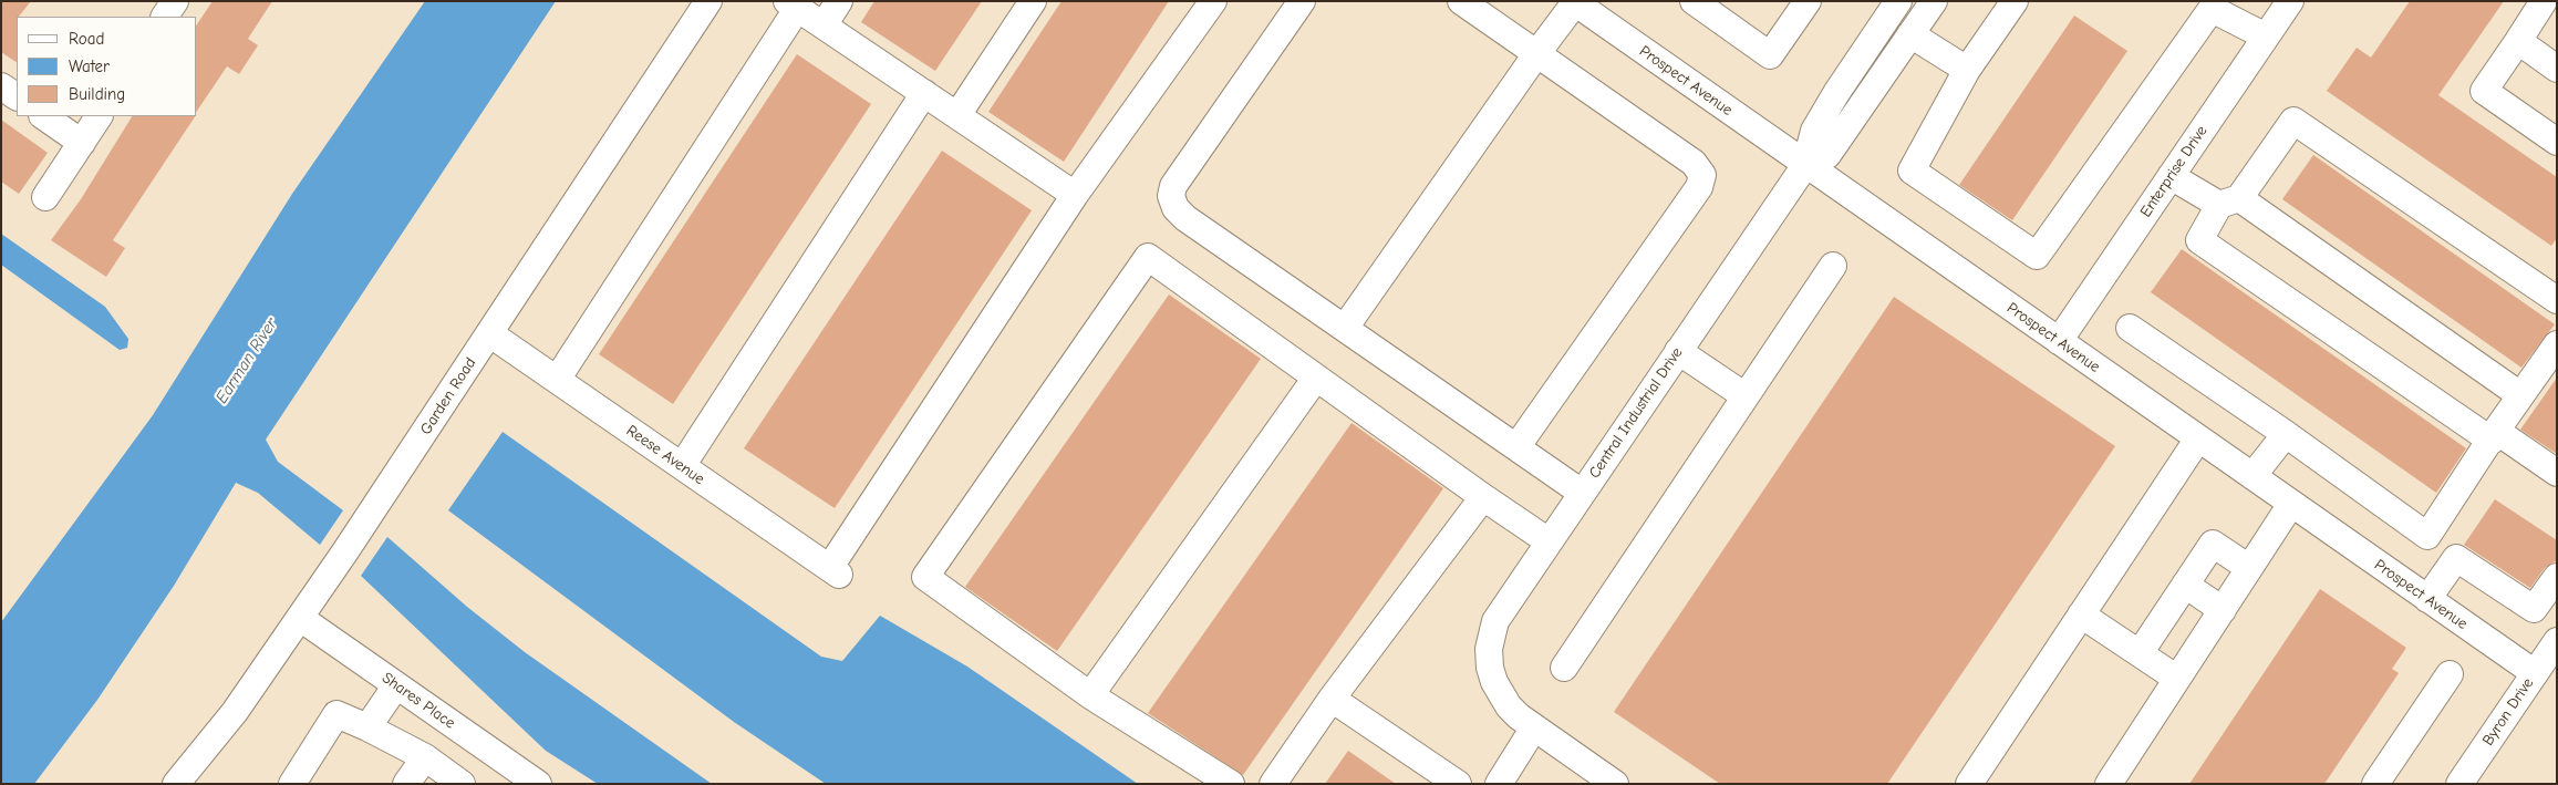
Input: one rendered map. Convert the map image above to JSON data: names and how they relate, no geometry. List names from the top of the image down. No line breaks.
{"streets":{"street":["Prospect Avenue","Enterprise Drive","Garden Road","Central Industrial Drive","Reese Avenue","Shares Place","Byron Drive"]},"crossings":[["Prospect Avenue","Enterprise Drive"],["Prospect Avenue","Central Industrial Drive"],["Prospect Avenue","Byron Drive"],["Garden Road","Reese Avenue"],["Garden Road","Shares Place"]],"water":["Earman River"],"legend":["Road","Water","Building"]}
